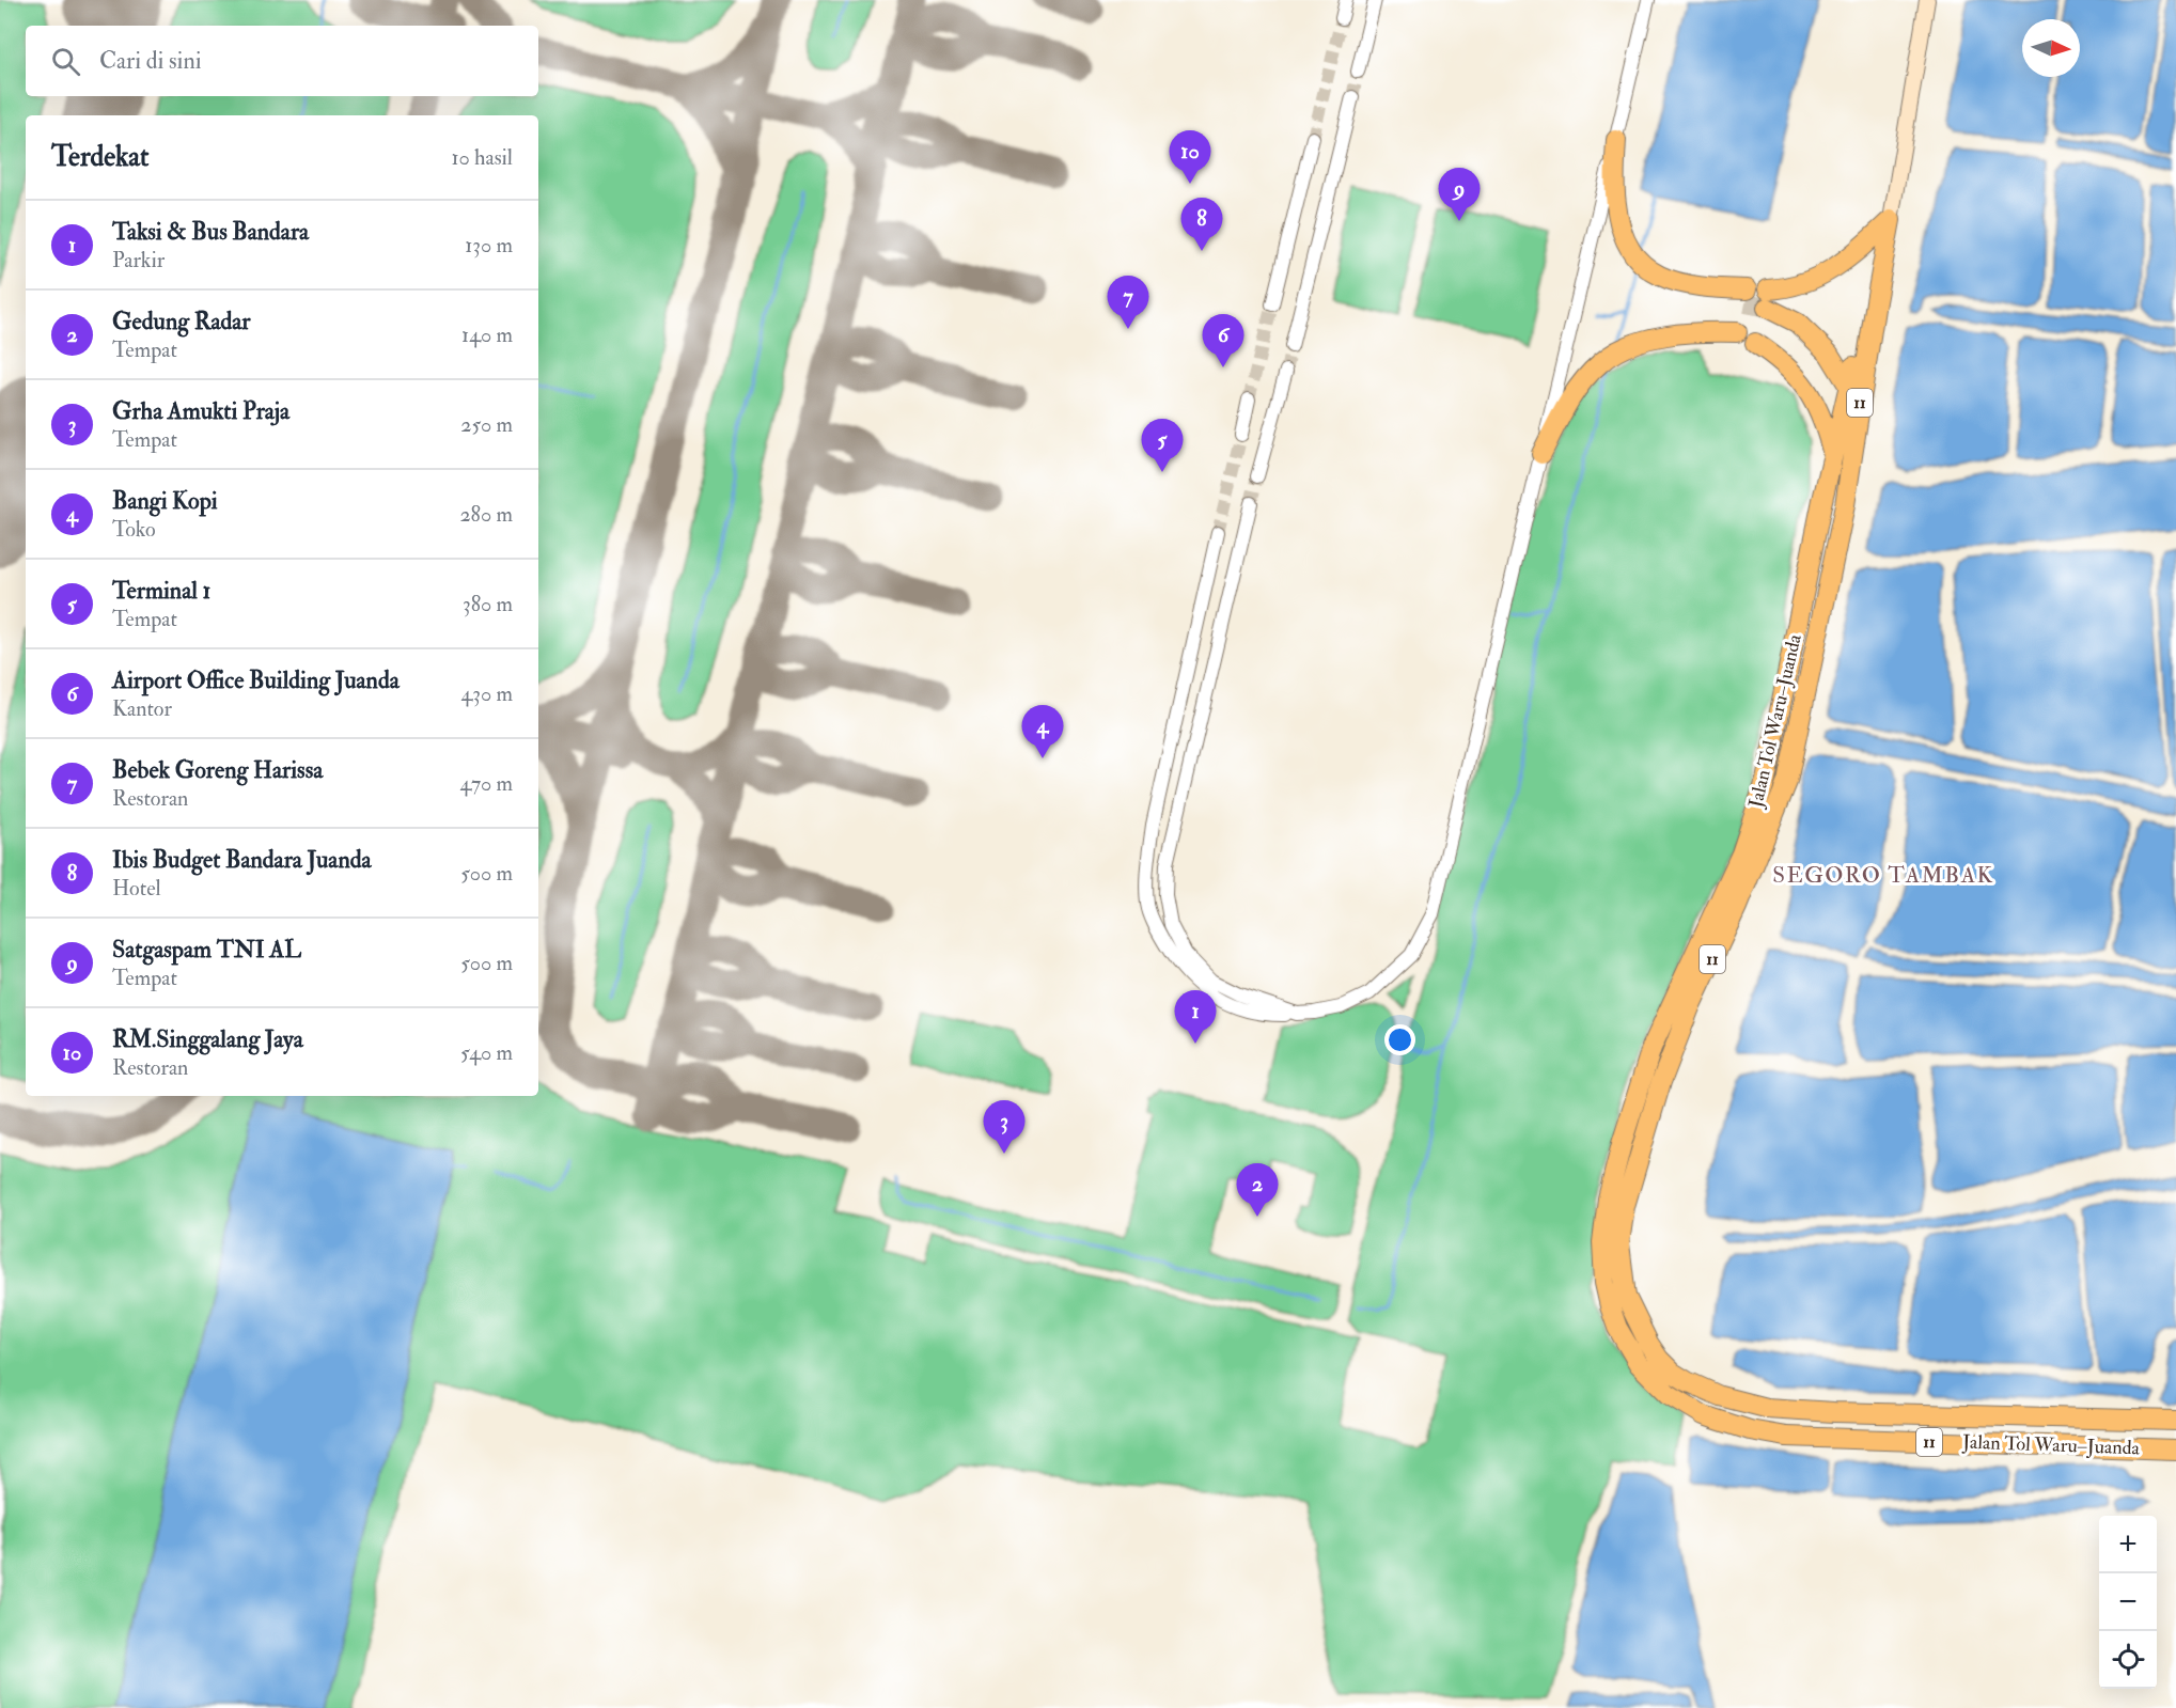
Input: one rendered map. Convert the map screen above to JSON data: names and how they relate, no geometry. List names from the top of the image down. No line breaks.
{"streets":{"highway":["11","Jalan Tol Waru–Juanda"]},"districts":["SEGORO TAMBAK"],"north":"right","page":{"search":"Cari di sini","heading":["Terdekat","10 hasil"],"pins":["10","9","8","7","6","5","4","1","3","2"],"list":[{"mark":"1","name":"Taksi & Bus Bandara","note":"Parkir","value":"130 m"},{"mark":"2","name":"Gedung Radar","note":"Tempat","value":"140 m"},{"mark":"3","name":"Grha Amukti Praja","note":"Tempat","value":"250 m"},{"mark":"4","name":"Bangi Kopi","note":"Toko","value":"280 m"},{"mark":"5","name":"Terminal 1","note":"Tempat","value":"380 m"},{"mark":"6","name":"Airport Office Building Juanda","note":"Kantor","value":"430 m"},{"mark":"7","name":"Bebek Goreng Harissa","note":"Restoran","value":"470 m"},{"mark":"8","name":"Ibis Budget Bandara Juanda","note":"Hotel","value":"500 m"},{"mark":"9","name":"Satgaspam TNI AL","note":"Tempat","value":"500 m"},{"mark":"10","name":"RM.Singgalang Jaya","note":"Restoran","value":"540 m"}],"map_buttons":["+","−"]}}
